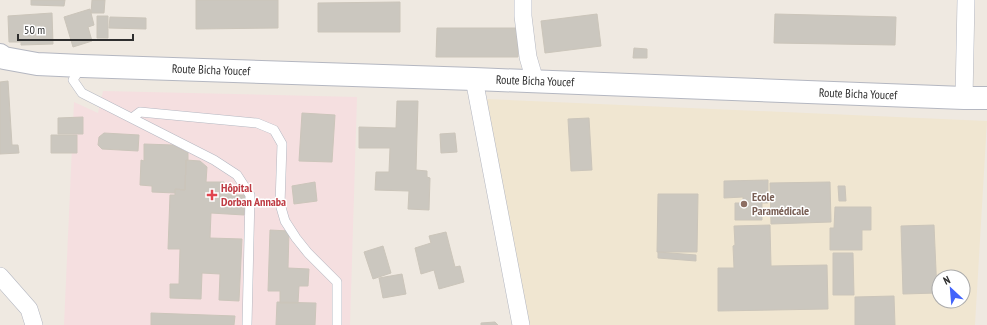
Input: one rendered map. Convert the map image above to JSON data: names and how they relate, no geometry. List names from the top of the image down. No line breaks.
{"streets":{"main road":["Route Bicha Youcef"]},"places":{"health":["Hôpital Dorban Annaba"],"other":["Ecole Paramédicale"]},"scale_bar":"50 m","north":"top left"}
